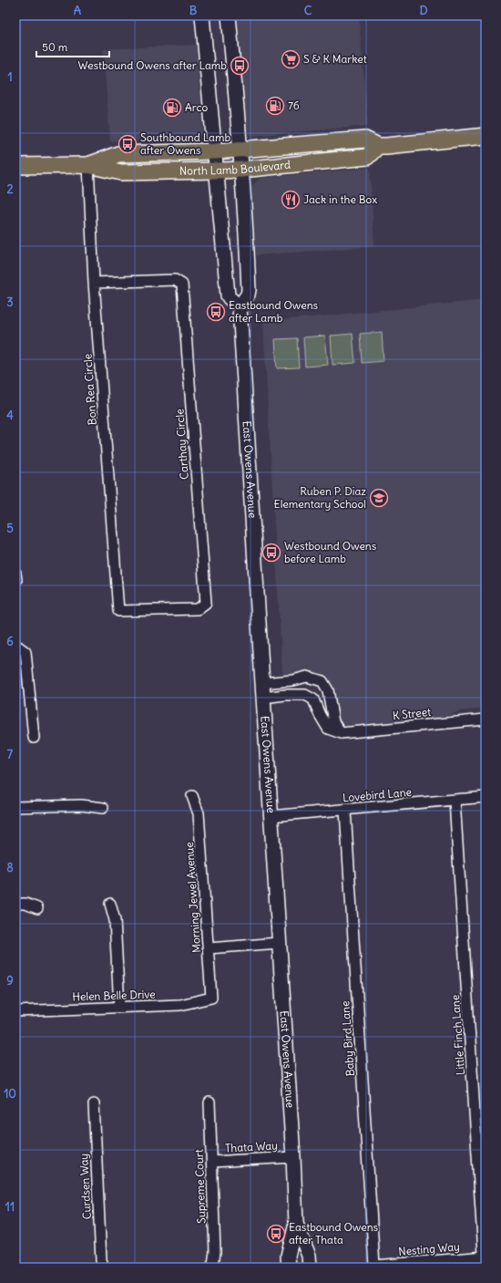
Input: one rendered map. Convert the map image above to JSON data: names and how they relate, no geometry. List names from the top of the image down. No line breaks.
{"streets":{"main road":["North Lamb Boulevard","East Owens Avenue"],"street":["Bon Rea Circle","Carthay Circle","K Street","Lovebird Lane","Morning Jewel Avenue","Helen Belle Drive","Little Finch Lane","Baby Bird Lane","Thata Way","Curdsen Way","Supreme Court","Nesting Way"]},"crossings":[["North Lamb Boulevard","Bon Rea Circle"],["Bon Rea Circle","Carthay Circle"],["East Owens Avenue","Lovebird Lane"],["East Owens Avenue","Thata Way"],["Lovebird Lane","Little Finch Lane"],["Lovebird Lane","Baby Bird Lane"],["Morning Jewel Avenue","Helen Belle Drive"],["Little Finch Lane","Nesting Way"],["Baby Bird Lane","Nesting Way"],["Thata Way","Supreme Court"]],"places":{"supermarket":["S & K Market"],"bus stop":["Westbound Owens after Lamb","Southbound Lamb after Owens","Eastbound Owens after Lamb","Westbound Owens before Lamb","Eastbound Owens after Thata"],"fuel station":["76","Arco"],"restaurant":["Jack in the Box"],"school or university":["Ruben P. Diaz Elementary School"]},"scale_bar":"50 m","grid":{"columns":["A","B","C","D"],"rows":["1","2","3","4","5","6","7","8","9","10","11"]}}
